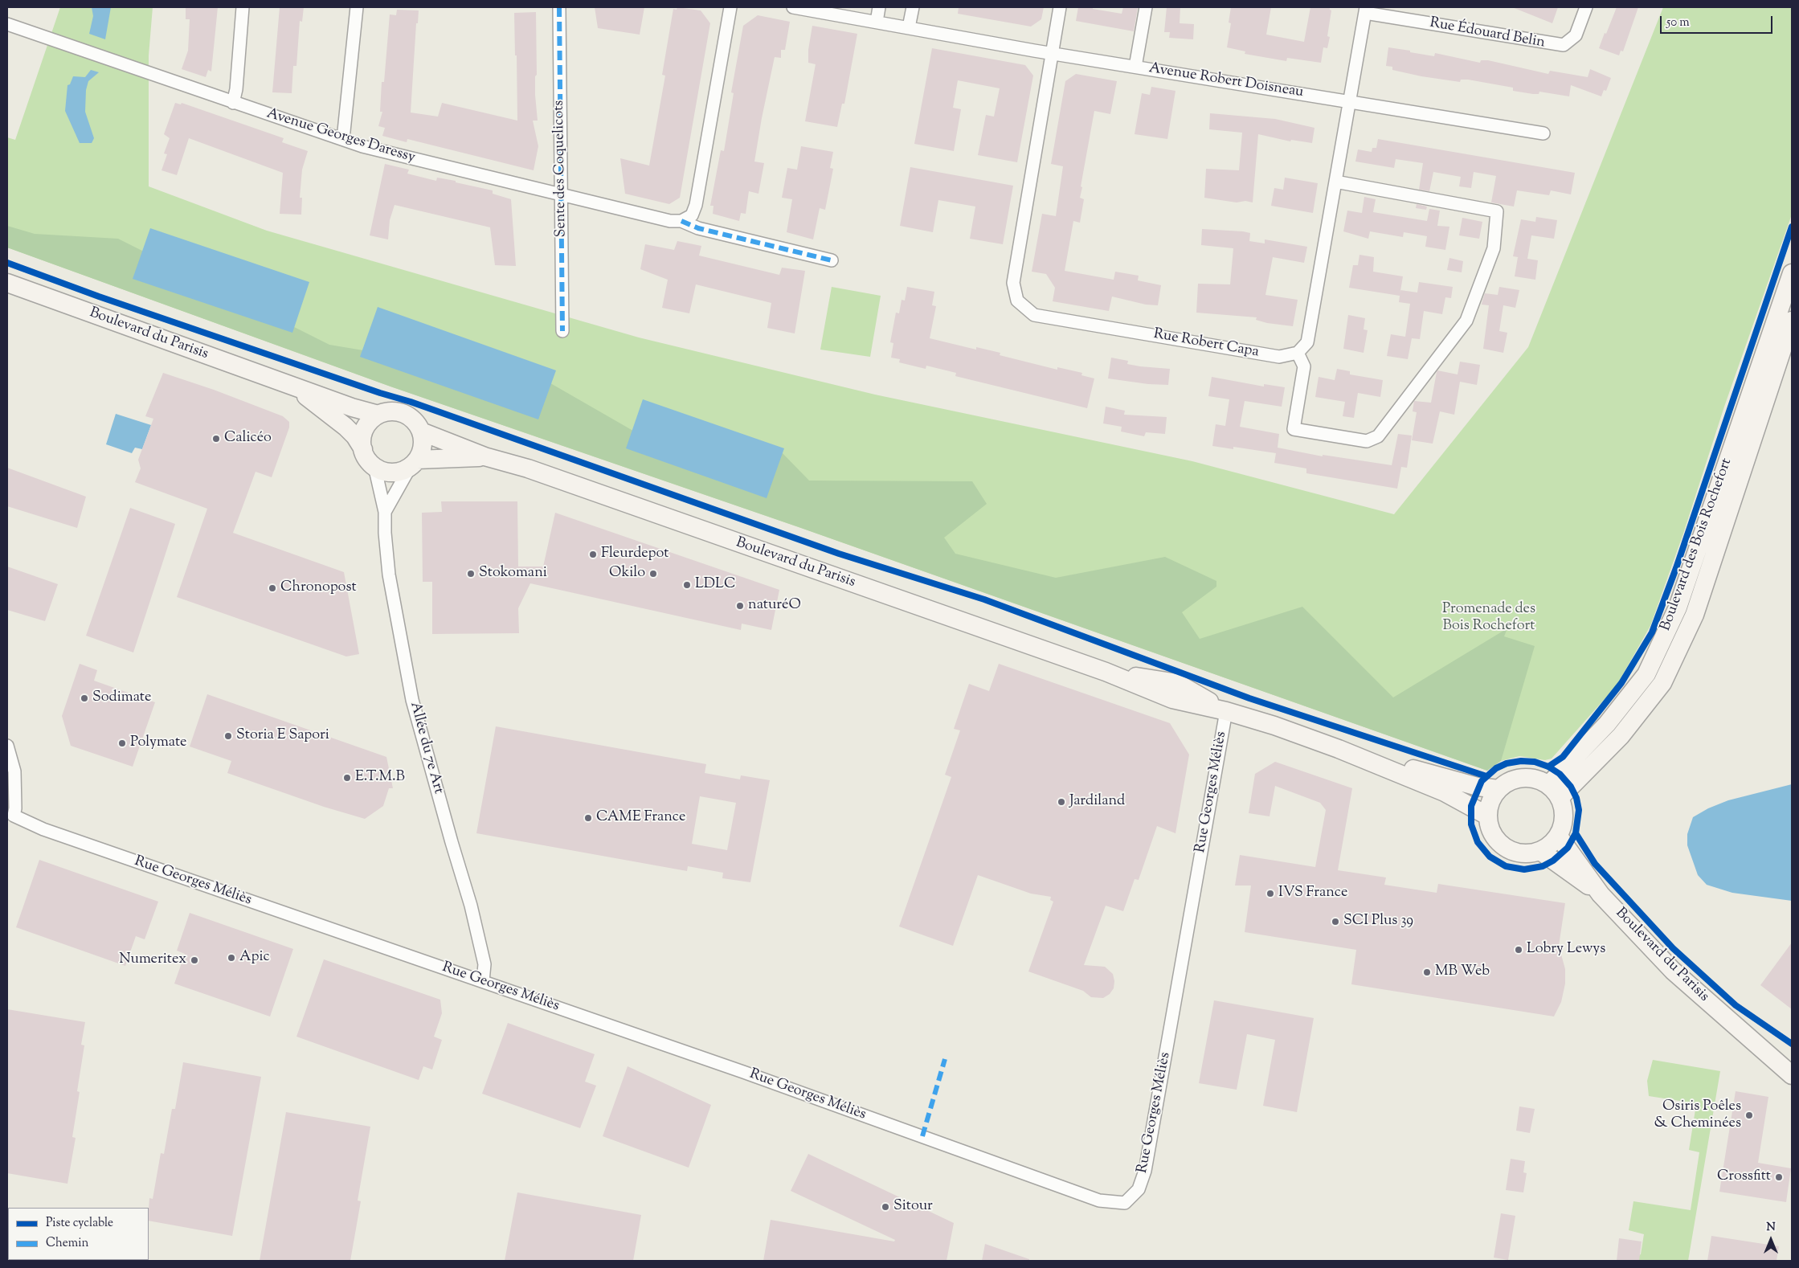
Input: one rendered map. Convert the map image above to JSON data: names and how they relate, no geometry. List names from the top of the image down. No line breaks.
{"streets":{"street":["Rue Édouard Belin","Avenue Robert Doisneau","Avenue Georges Daressy","Sente des Coquelicots","Boulevard du Parisis","Rue Robert Capa","Boulevard des Bois Rochefort","Allée du 7e Art","Rue Georges Méliès"]},"crossings":[["Avenue Robert Doisneau","Rue Robert Capa"],["Avenue Georges Daressy","Sente des Coquelicots"],["Boulevard du Parisis","Boulevard des Bois Rochefort"],["Boulevard du Parisis","Allée du 7e Art"],["Boulevard du Parisis","Rue Georges Méliès"],["Allée du 7e Art","Rue Georges Méliès"]],"parks":["Promenade des Bois Rochefort"],"places":["Calicéo","Fleurdepot","Stokomani","Okilo","LDLC","Chronopost","naturéO","Sodimate","Storia E Sapori","Polymate","E.T.M.B","Jardiland","CAME France","IVS France","SCI Plus 39","Lobry Lewys","Apic","Numeritex","MB Web","Osiris Poêles & Cheminées","Crossfitt","Sitour"],"legend":["Piste cyclable","Chemin"],"scale_bar":"50 m","north":"top"}
